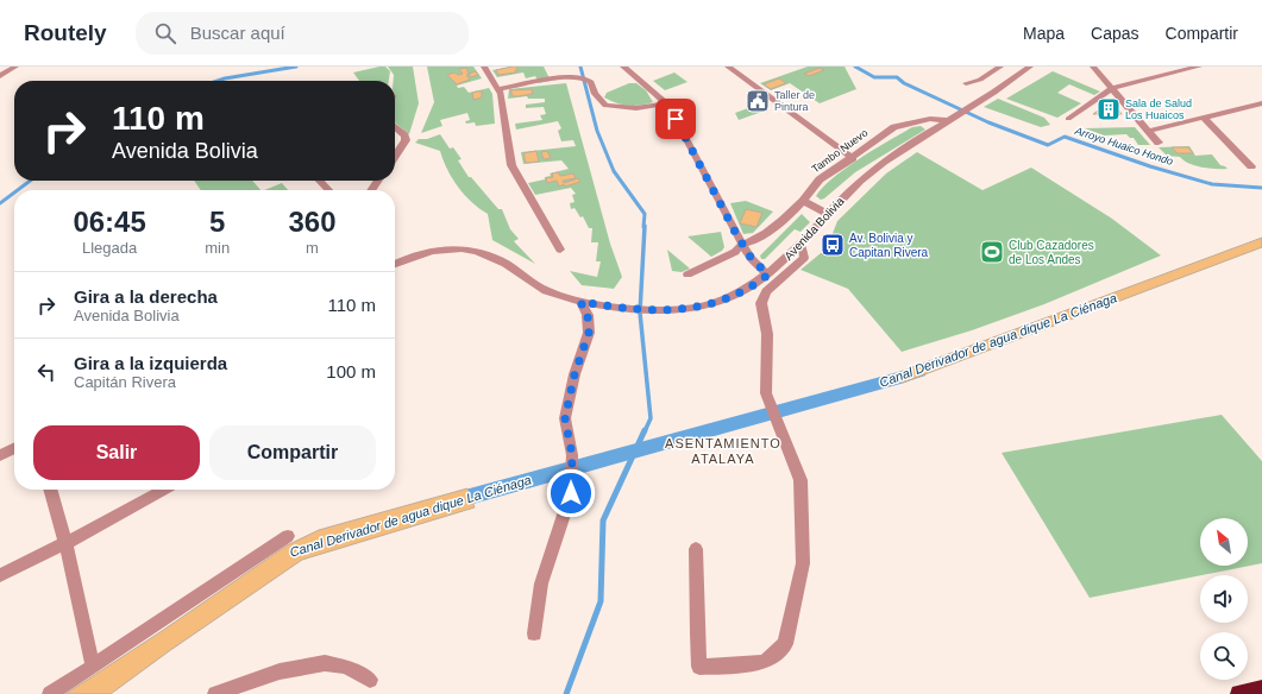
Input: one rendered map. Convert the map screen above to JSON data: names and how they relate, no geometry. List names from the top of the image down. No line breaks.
{"streets":{"street":["Tambo Nuevo","Avenida Bolivia"]},"crossings":[["Tambo Nuevo","Avenida Bolivia"]],"districts":["ASENTAMIENTO ATALAYA"],"water":["Arroyo Huaico Hondo","Canal Derivador de agua dique La Ciénaga"],"places":{"public building":["Taller de Pintura"],"building":["Sala de Salud Los Huaicos"],"bus stop":["Av. Bolivia y Capitan Rivera"],"sports":["Club Cazadores de Los Andes"]},"north":"top left","page":{"header":"Routely","search":"Buscar aquí","nav":["Mapa","Capas","Compartir"],"turn":["110 m","Avenida Bolivia"],"eta":["06:45","Llegada","5","min","360","m"],"list":[{"name":"Gira a la derecha","note":"Avenida Bolivia","value":"110 m"},{"name":"Gira a la izquierda","note":"Capitán Rivera","value":"100 m"}],"buttons":["Salir","Compartir"]}}
